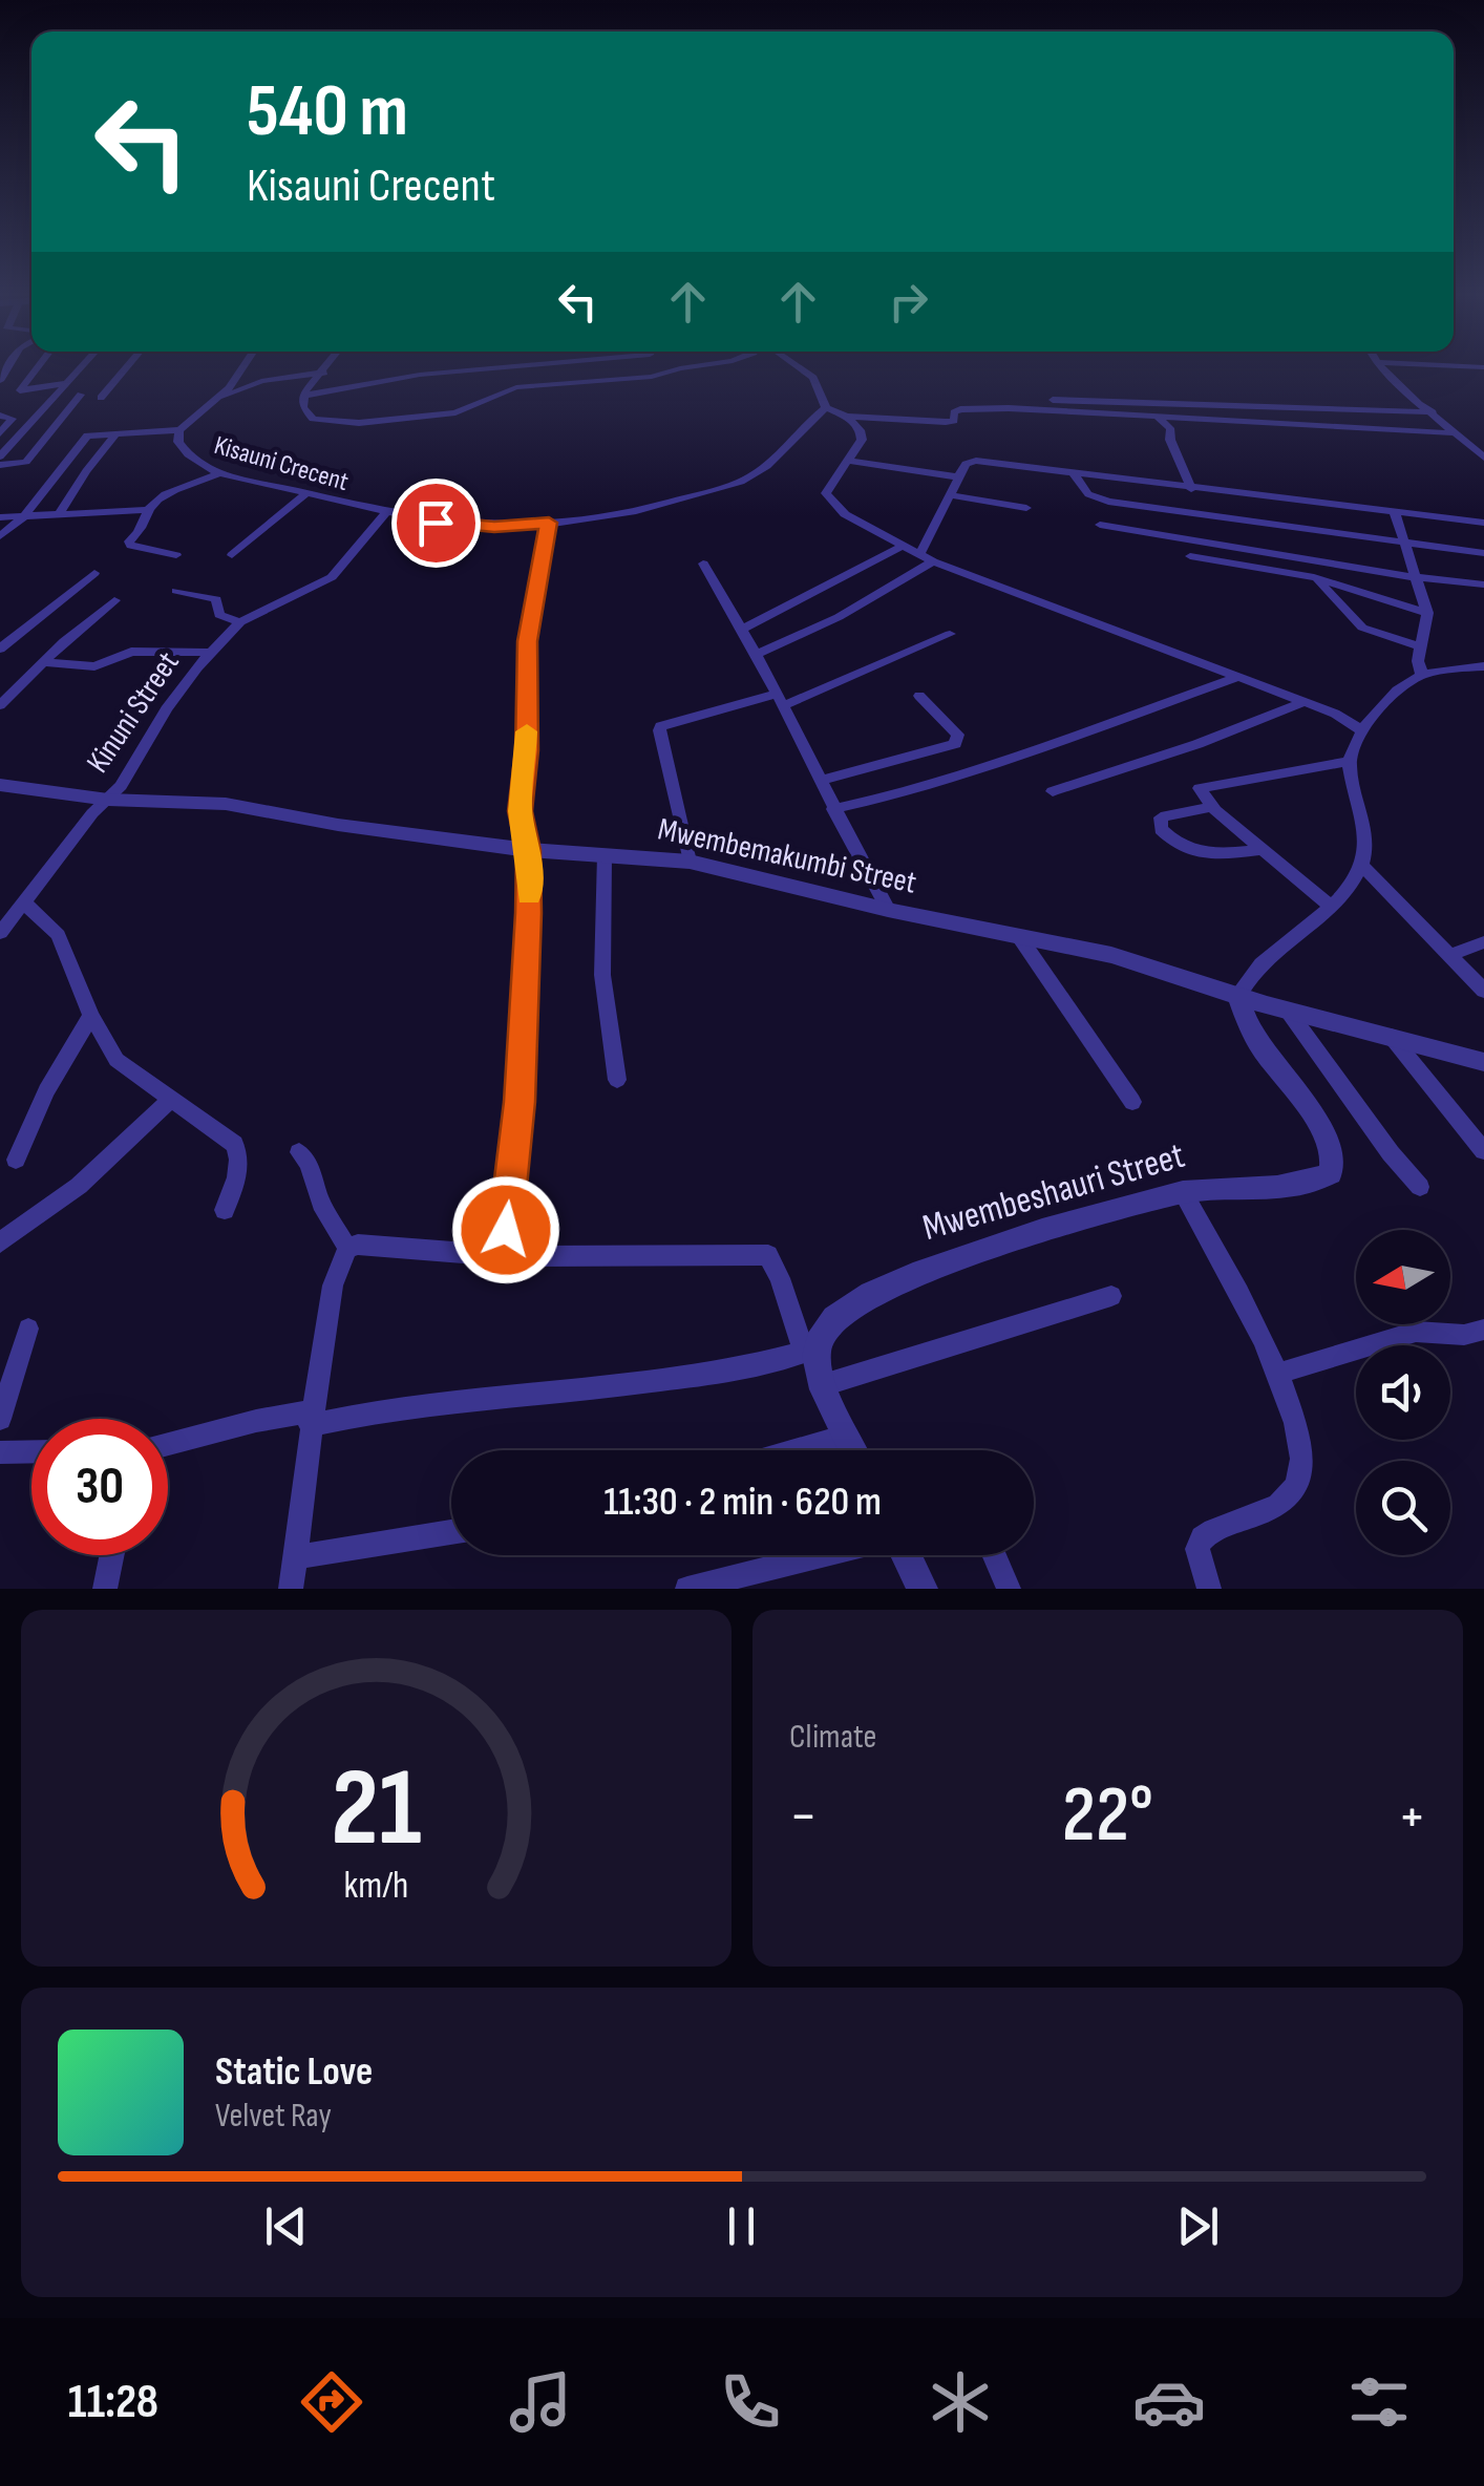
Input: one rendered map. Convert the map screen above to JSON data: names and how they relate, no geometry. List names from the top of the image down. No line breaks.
{"streets":{"street":["Kisauni Crecent","Kinuni Street","Mwembemakumbi Street","Mwembeshauri Street"]},"crossings":[["Kisauni Crecent","Kinuni Street"],["Kinuni Street","Mwembemakumbi Street"],["Mwembemakumbi Street","Mwembeshauri Street"]],"north":"left","page":{"turn":["540 m","Kisauni Crecent"],"limit":"30","trip":"11:30 · 2 min · 620 m","tile":"Climate","heat":["−","22°","+"],"song":["Static Love","Velvet Ray"],"tabs":"11:28","gauge":["21","km/h"]}}
